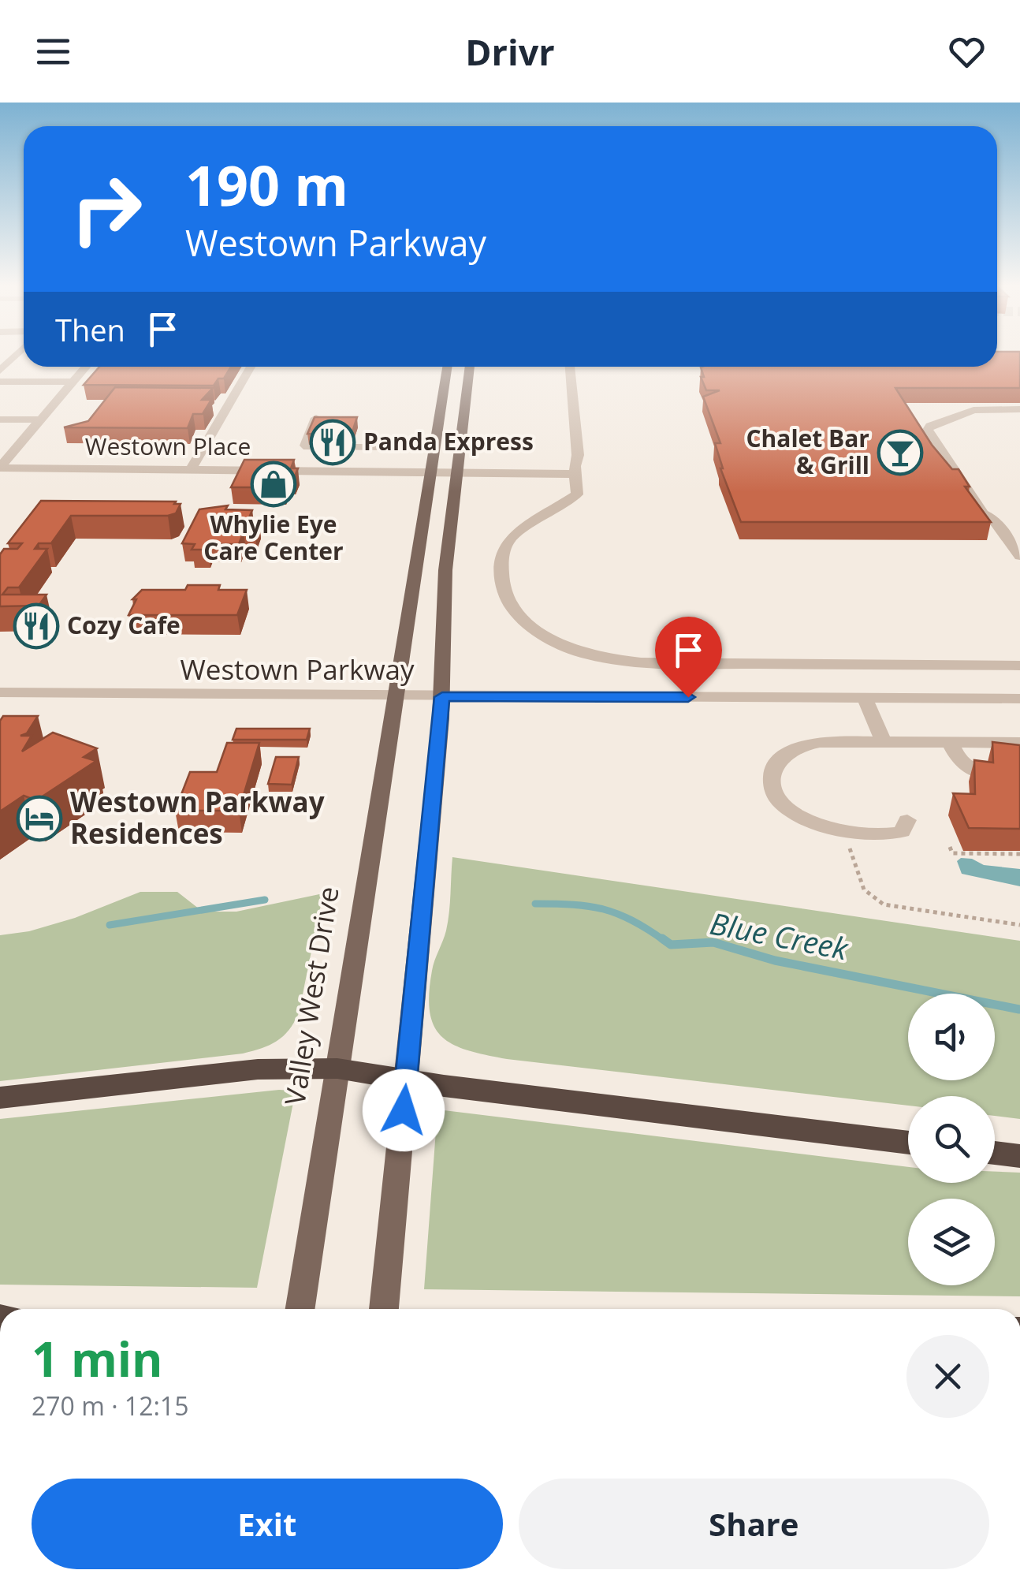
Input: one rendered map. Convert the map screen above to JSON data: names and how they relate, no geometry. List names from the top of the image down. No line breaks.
{"streets":{"main road":["Valley West Drive"],"street":["Westown Place","Westown Parkway"]},"crossings":[["Westown Place","Valley West Drive"],["Westown Parkway","Valley West Drive"]],"water":["Blue Creek"],"places":{"restaurant":["Panda Express","Cozy Cafe"],"bar":["Chalet Bar & Grill"],"shop":["Whylie Eye Care Center"],"hotel":["Westown Parkway Residences"]},"page":{"header":"Drivr","turn":["190 m","Westown Parkway"],"then":"Then","heading":["1 min","270 m · 12:15"],"buttons":["Exit","Share"]}}
